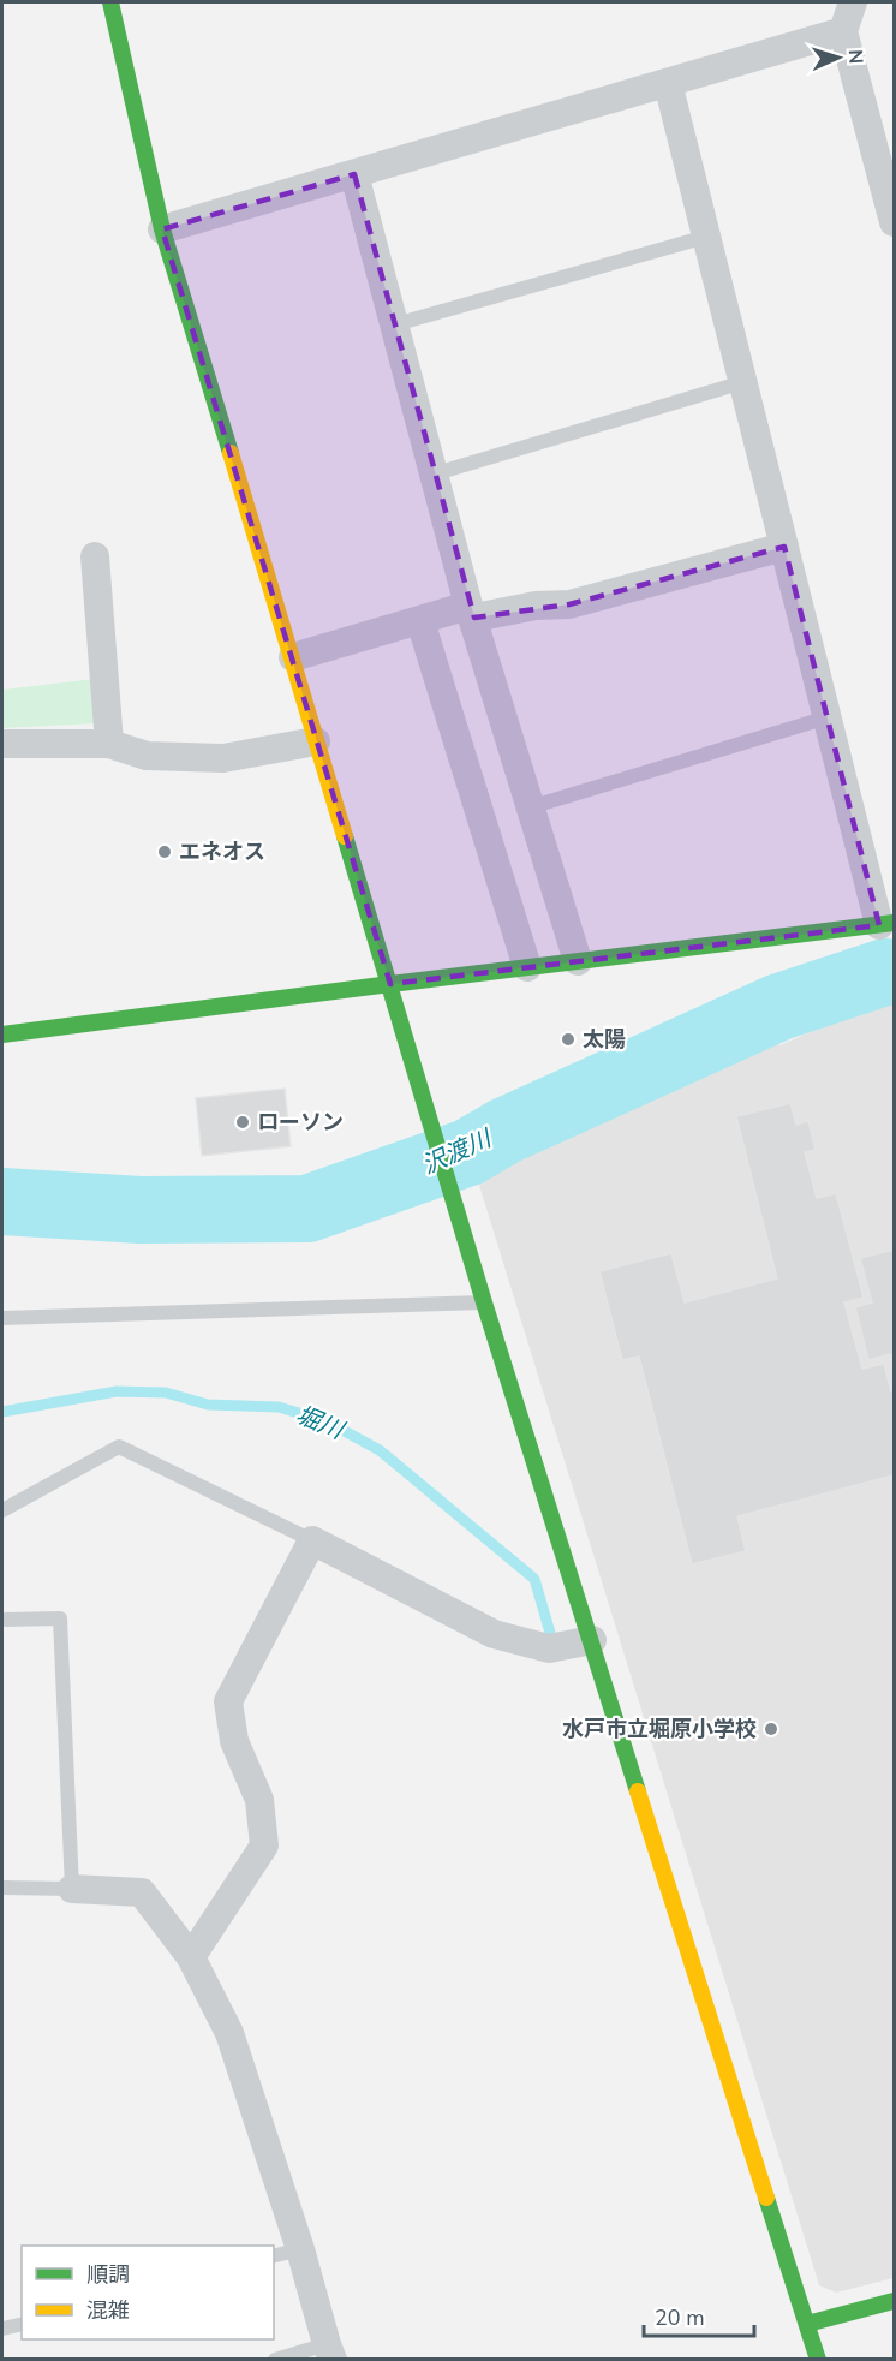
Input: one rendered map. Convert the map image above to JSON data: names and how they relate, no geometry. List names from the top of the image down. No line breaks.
{"water":["沢渡川","堀川"],"places":["エネオス","太陽","ローソン","水戸市立堀原小学校"],"legend":["順調","混雑"],"scale_bar":"20 m","north":"right"}
